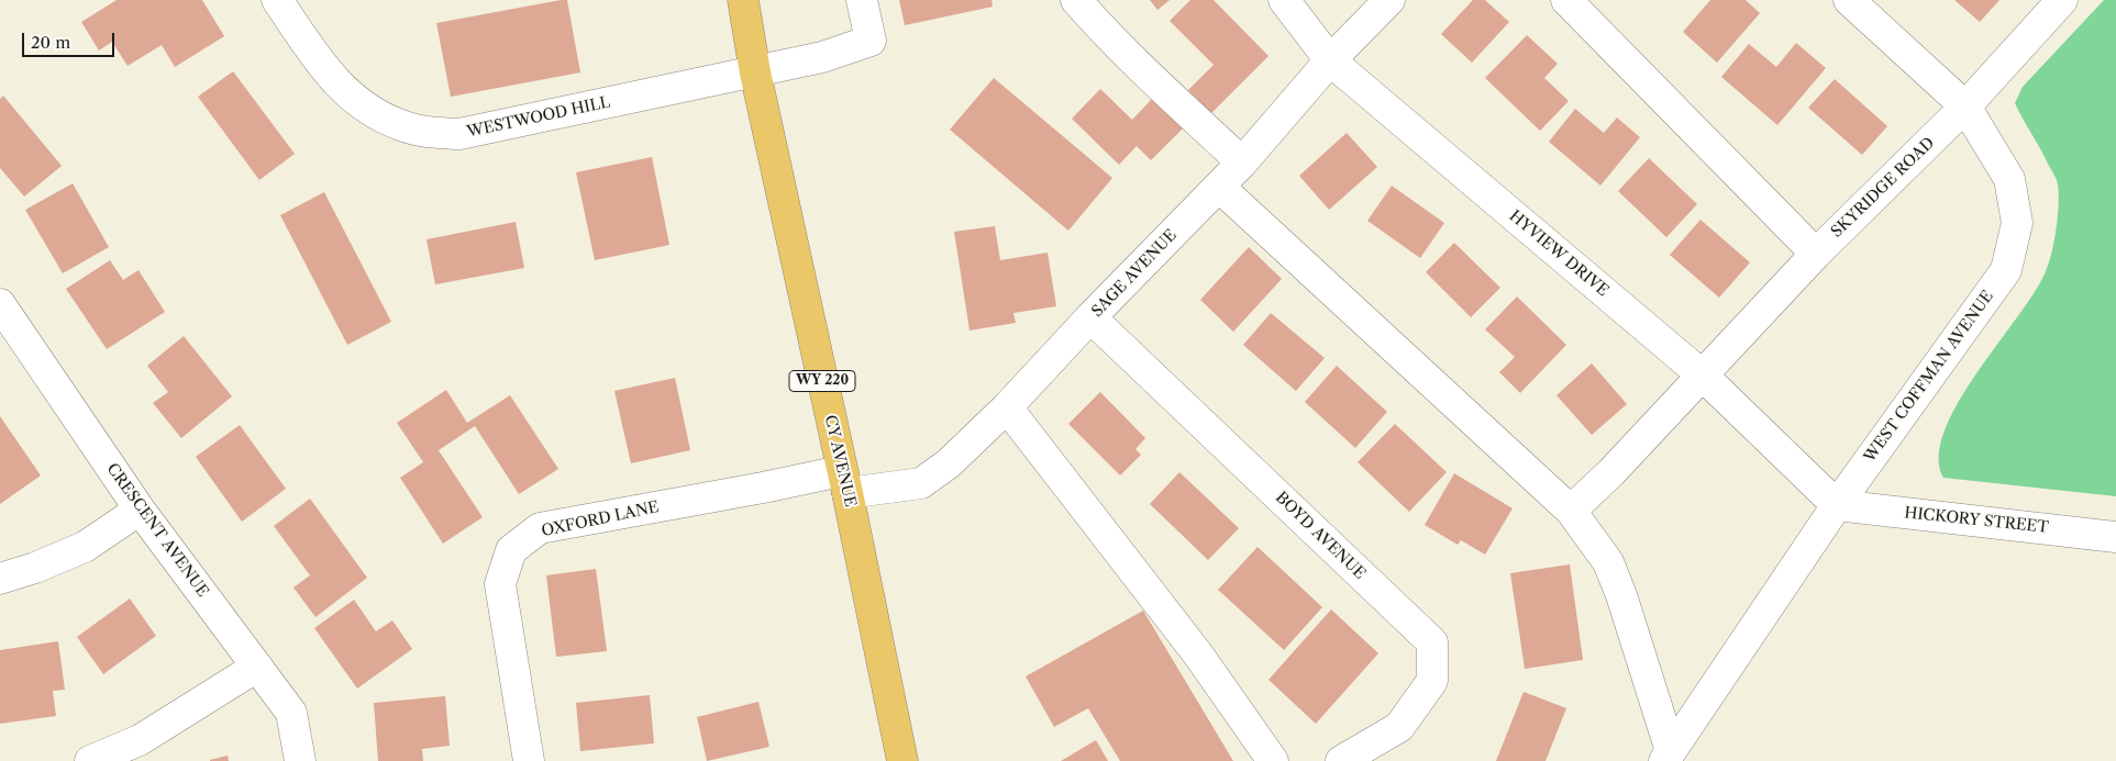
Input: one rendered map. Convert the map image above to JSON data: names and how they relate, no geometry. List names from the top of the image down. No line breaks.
{"streets":{"main road":["WY 220","CY AVENUE"],"street":["WESTWOOD HILL","SKYRIDGE ROAD","HYVIEW DRIVE","SAGE AVENUE","WEST COFFMAN AVENUE","OXFORD LANE","HICKORY STREET","CRESCENT AVENUE","BOYD AVENUE"]},"crossings":[["WESTWOOD HILL","CY AVENUE"],["SKYRIDGE ROAD","HYVIEW DRIVE"],["SKYRIDGE ROAD","WEST COFFMAN AVENUE"],["HYVIEW DRIVE","SAGE AVENUE"],["HYVIEW DRIVE","WEST COFFMAN AVENUE"],["HYVIEW DRIVE","HICKORY STREET"],["SAGE AVENUE","CY AVENUE"],["SAGE AVENUE","OXFORD LANE"],["SAGE AVENUE","BOYD AVENUE"],["WEST COFFMAN AVENUE","HICKORY STREET"],["CY AVENUE","OXFORD LANE"]],"scale_bar":"20 m"}
